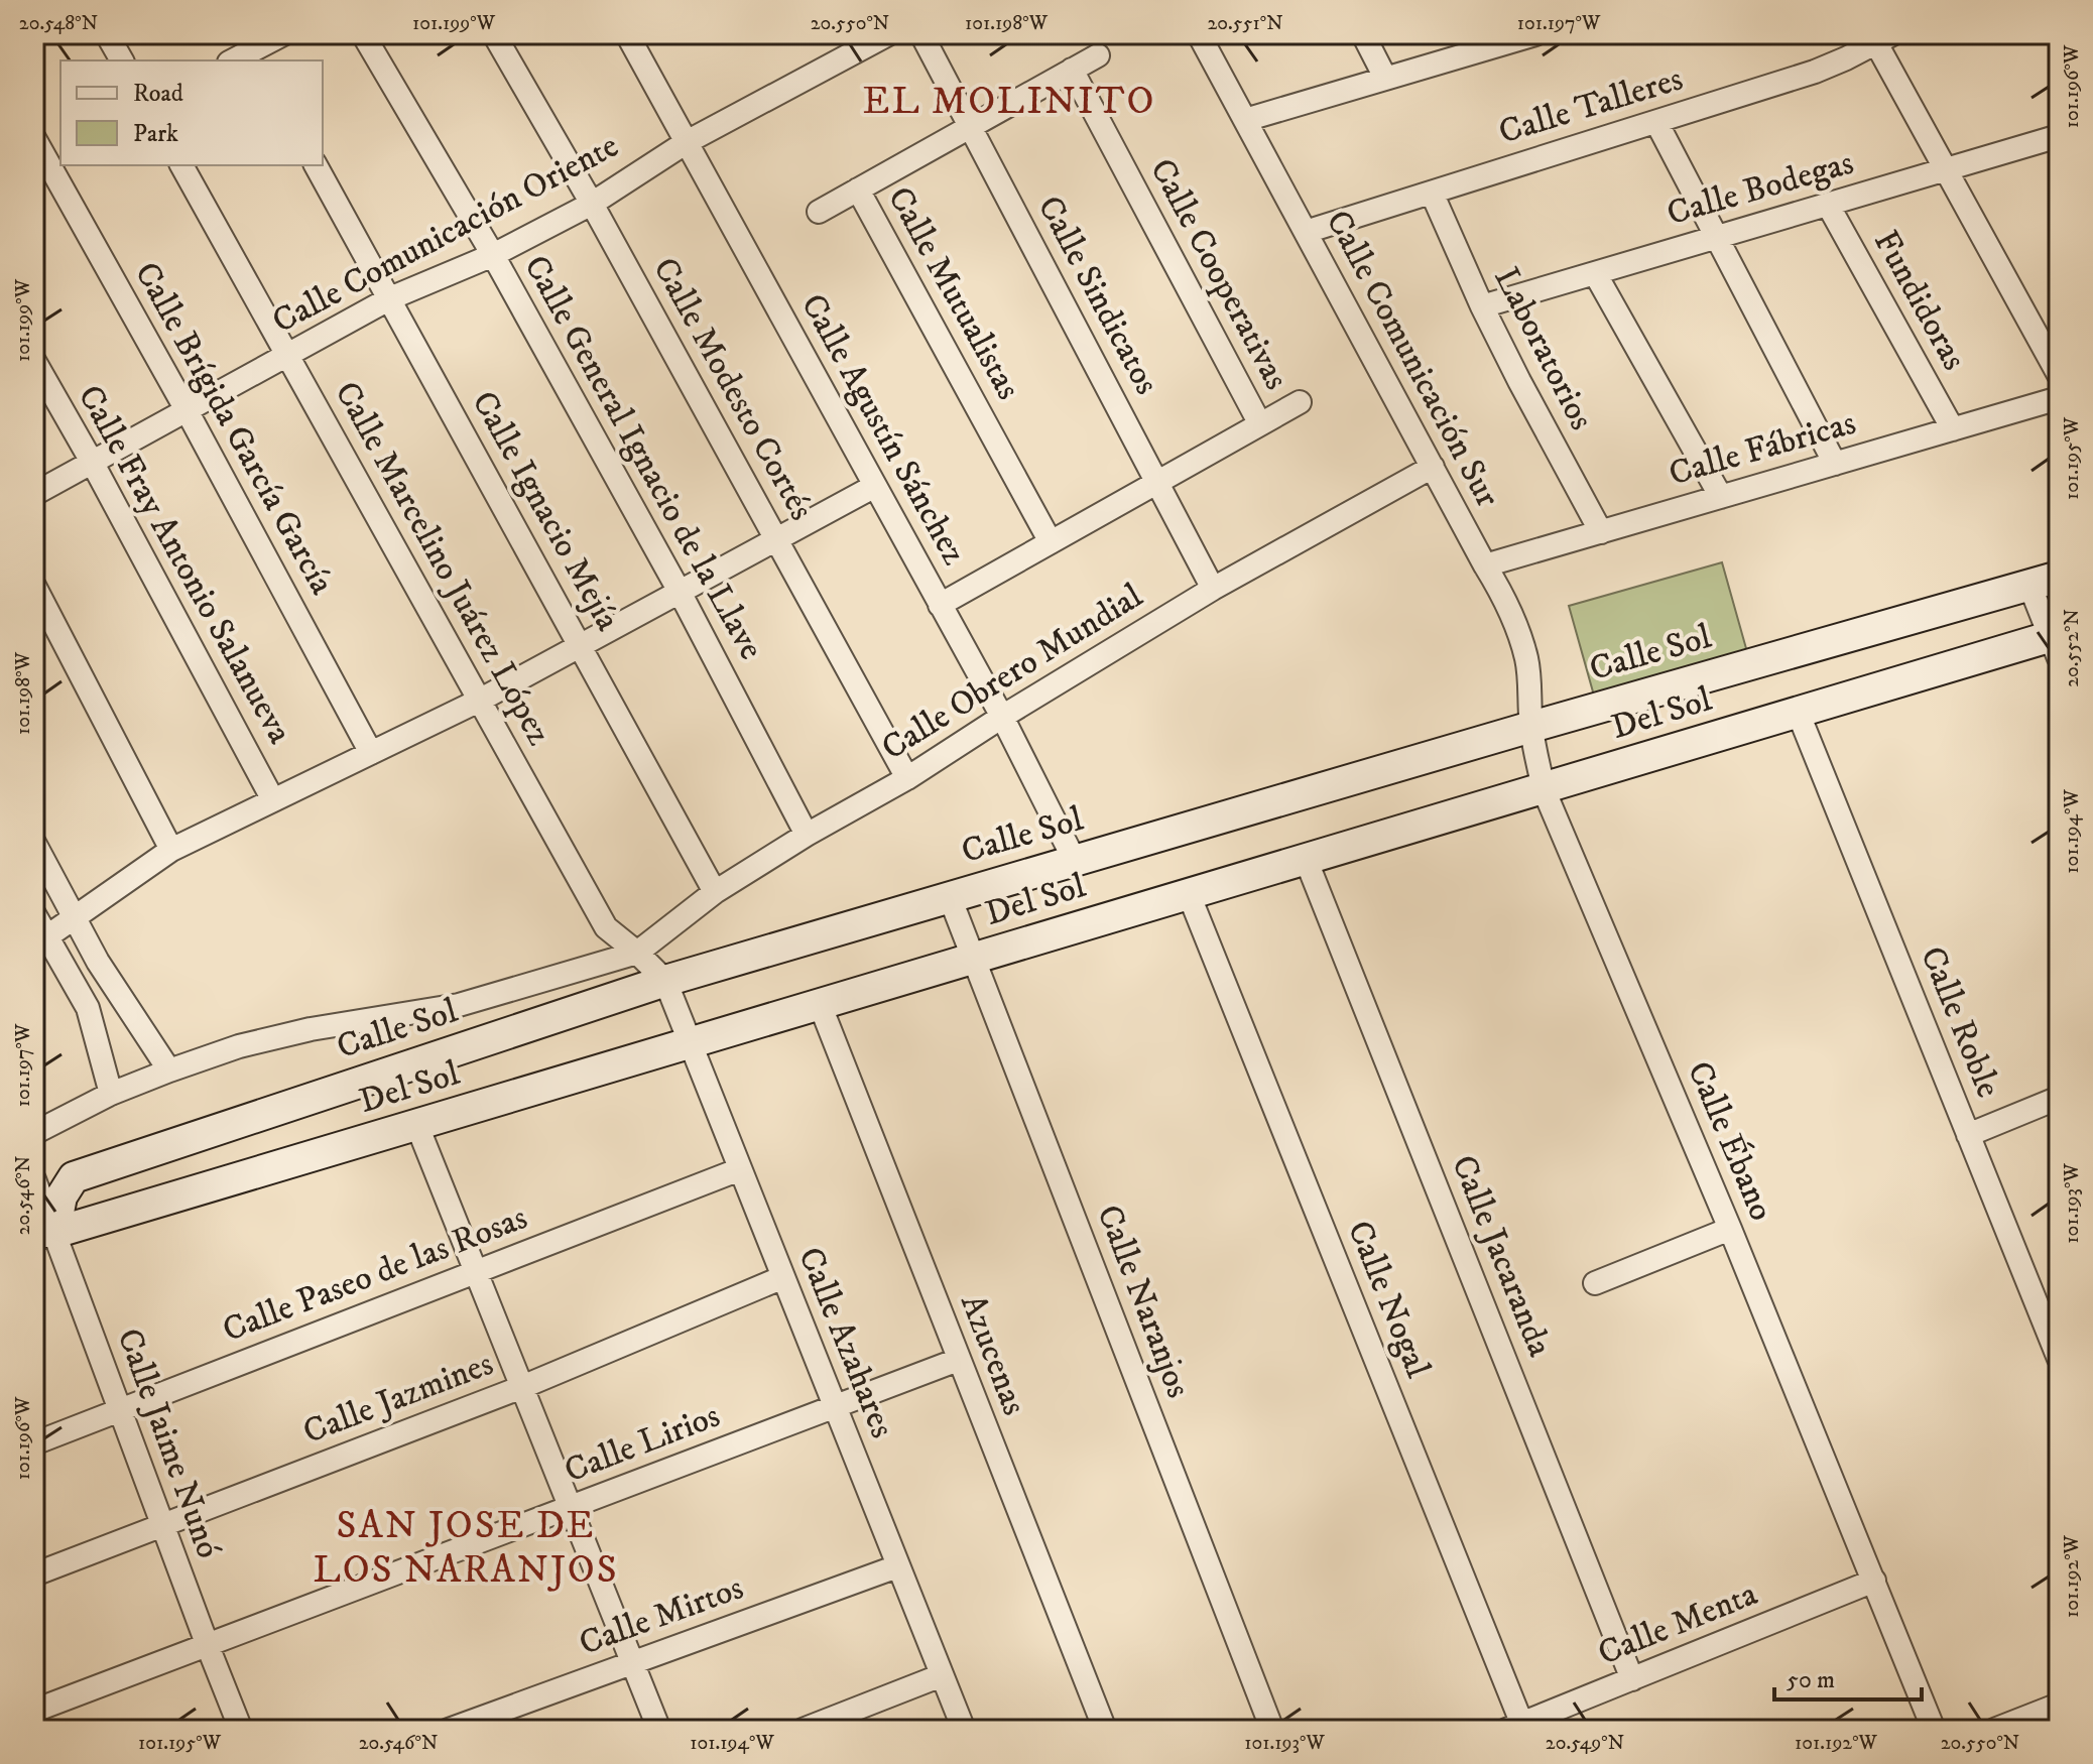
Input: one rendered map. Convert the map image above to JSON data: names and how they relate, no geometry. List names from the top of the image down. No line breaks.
{"streets":{"street":["Calle Talleres","Calle Bodegas","Calle Comunicación Oriente","Calle Cooperativas","Calle Mutualistas","Calle Sindicatos","Fundidoras","Laboratorios","Calle Comunicación Sur","Calle Modesto Cortés","Calle Brígida García García","Calle Agustín Sánchez","Calle Fábricas","Calle General Ignacio de la Llave","Calle Ignacio Mejía","Calle Marcelino Juárez López","Calle Fray Antonio Salanueva","Calle Sol","Calle Obrero Mundial","Del Sol","Calle Roble","Calle Ébano","Calle Jacaranda","Calle Paseo de las Rosas","Calle Nogal","Calle Naranjos","Calle Azahares","Azucenas","Calle Jazmines","Calle Jaime Nunó","Calle Lirios","Calle Mirtos","Calle Menta"]},"crossings":[["Calle Talleres","Laboratorios"],["Calle Talleres","Calle Comunicación Sur"],["Calle Bodegas","Fundidoras"],["Calle Bodegas","Laboratorios"],["Calle Comunicación Oriente","Calle Modesto Cortés"],["Calle Comunicación Oriente","Calle Brígida García García"],["Calle Comunicación Oriente","Calle Agustín Sánchez"],["Calle Comunicación Oriente","Calle General Ignacio de la Llave"],["Calle Comunicación Oriente","Calle Ignacio Mejía"],["Calle Comunicación Oriente","Calle Marcelino Juárez López"],["Calle Comunicación Oriente","Calle Fray Antonio Salanueva"],["Calle Cooperativas","Calle Sindicatos"],["Calle Mutualistas","Calle Sindicatos"],["Calle Sindicatos","Calle Obrero Mundial"],["Fundidoras","Calle Fábricas"],["Laboratorios","Calle Fábricas"],["Calle Comunicación Sur","Calle Fábricas"],["Calle Comunicación Sur","Calle Sol"],["Calle Comunicación Sur","Calle Obrero Mundial"],["Calle Comunicación Sur","Calle Ébano"],["Calle Modesto Cortés","Calle Obrero Mundial"],["Calle Agustín Sánchez","Calle Sol"],["Calle Agustín Sánchez","Calle Obrero Mundial"],["Calle General Ignacio de la Llave","Calle Obrero Mundial"],["Calle Ignacio Mejía","Calle Obrero Mundial"],["Calle Marcelino Juárez López","Calle Sol"],["Calle Marcelino Juárez López","Calle Obrero Mundial"],["Calle Marcelino Juárez López","Calle Azahares"],["Calle Sol","Del Sol"],["Calle Sol","Calle Ébano"],["Calle Sol","Calle Naranjos"],["Calle Sol","Calle Azahares"],["Calle Sol","Calle Jaime Nunó"],["Del Sol","Calle Roble"],["Del Sol","Calle Ébano"],["Del Sol","Calle Jacaranda"],["Del Sol","Calle Nogal"],["Del Sol","Calle Naranjos"],["Del Sol","Calle Azahares"],["Del Sol","Azucenas"],["Del Sol","Calle Jaime Nunó"],["Calle Ébano","Calle Menta"],["Calle Jacaranda","Calle Menta"],["Calle Paseo de las Rosas","Calle Azahares"],["Calle Paseo de las Rosas","Calle Jaime Nunó"],["Calle Nogal","Calle Menta"],["Calle Azahares","Calle Jazmines"],["Calle Azahares","Calle Lirios"],["Calle Azahares","Calle Mirtos"],["Azucenas","Calle Lirios"],["Calle Jazmines","Calle Jaime Nunó"],["Calle Jaime Nunó","Calle Lirios"]],"districts":["EL MOLINITO","SAN JOSE DE LOS NARANJOS"],"legend":["Road","Park"],"scale_bar":"50 m","coordinates":["20.548°N","101.199°W","20.550°N","101.198°W","20.551°N","101.197°W","101.196°W","101.195°W","20.552°N","101.194°W","20.546°N","101.193°W","101.192°W","20.549°N"]}
